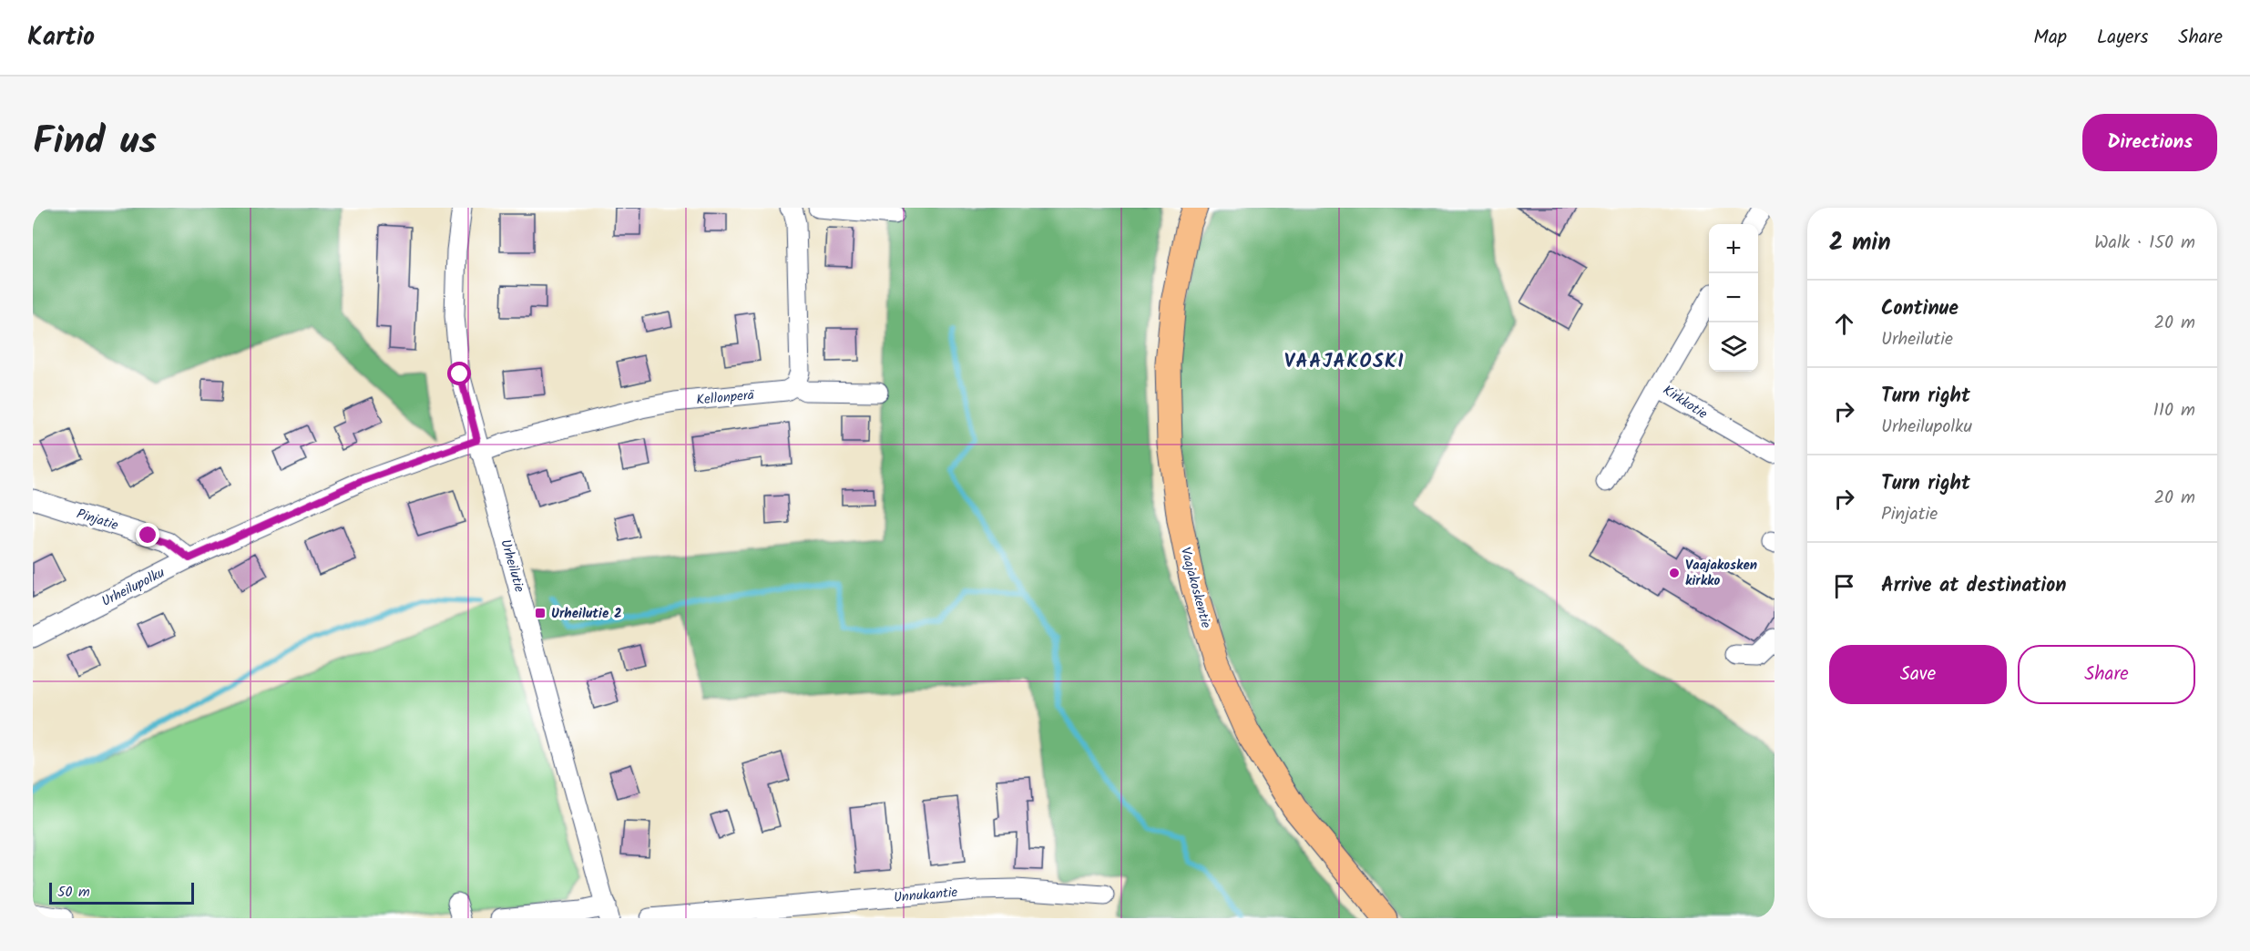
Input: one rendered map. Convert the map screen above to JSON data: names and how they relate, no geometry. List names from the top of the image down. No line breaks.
{"streets":{"main road":["Vaajakoskentie"],"street":["Kellonperä","Kirkkotie","Pinjatie","Urheilutie","Urheilupolku","Unnukantie"]},"crossings":[["Kellonperä","Urheilutie"],["Kellonperä","Urheilupolku"],["Pinjatie","Urheilupolku"],["Urheilutie","Urheilupolku"]],"districts":["VAAJAKOSKI"],"places":{"other":["Vaajakosken kirkko"],"transit":["Urheilutie 2"]},"scale_bar":"50 m","page":{"header":"Kartio","nav":["Map","Layers","Share"],"title":"Find us","buttons":["Directions",["Save","Share"]],"heading":["2 min","Walk · 150 m"],"map_buttons":["+","−"],"list":[["Continue","Urheilutie","20 m"],["Turn right","Urheilupolku","110 m"],["Turn right","Pinjatie","20 m"],"Arrive at destination"],"scale":"50 m"}}
